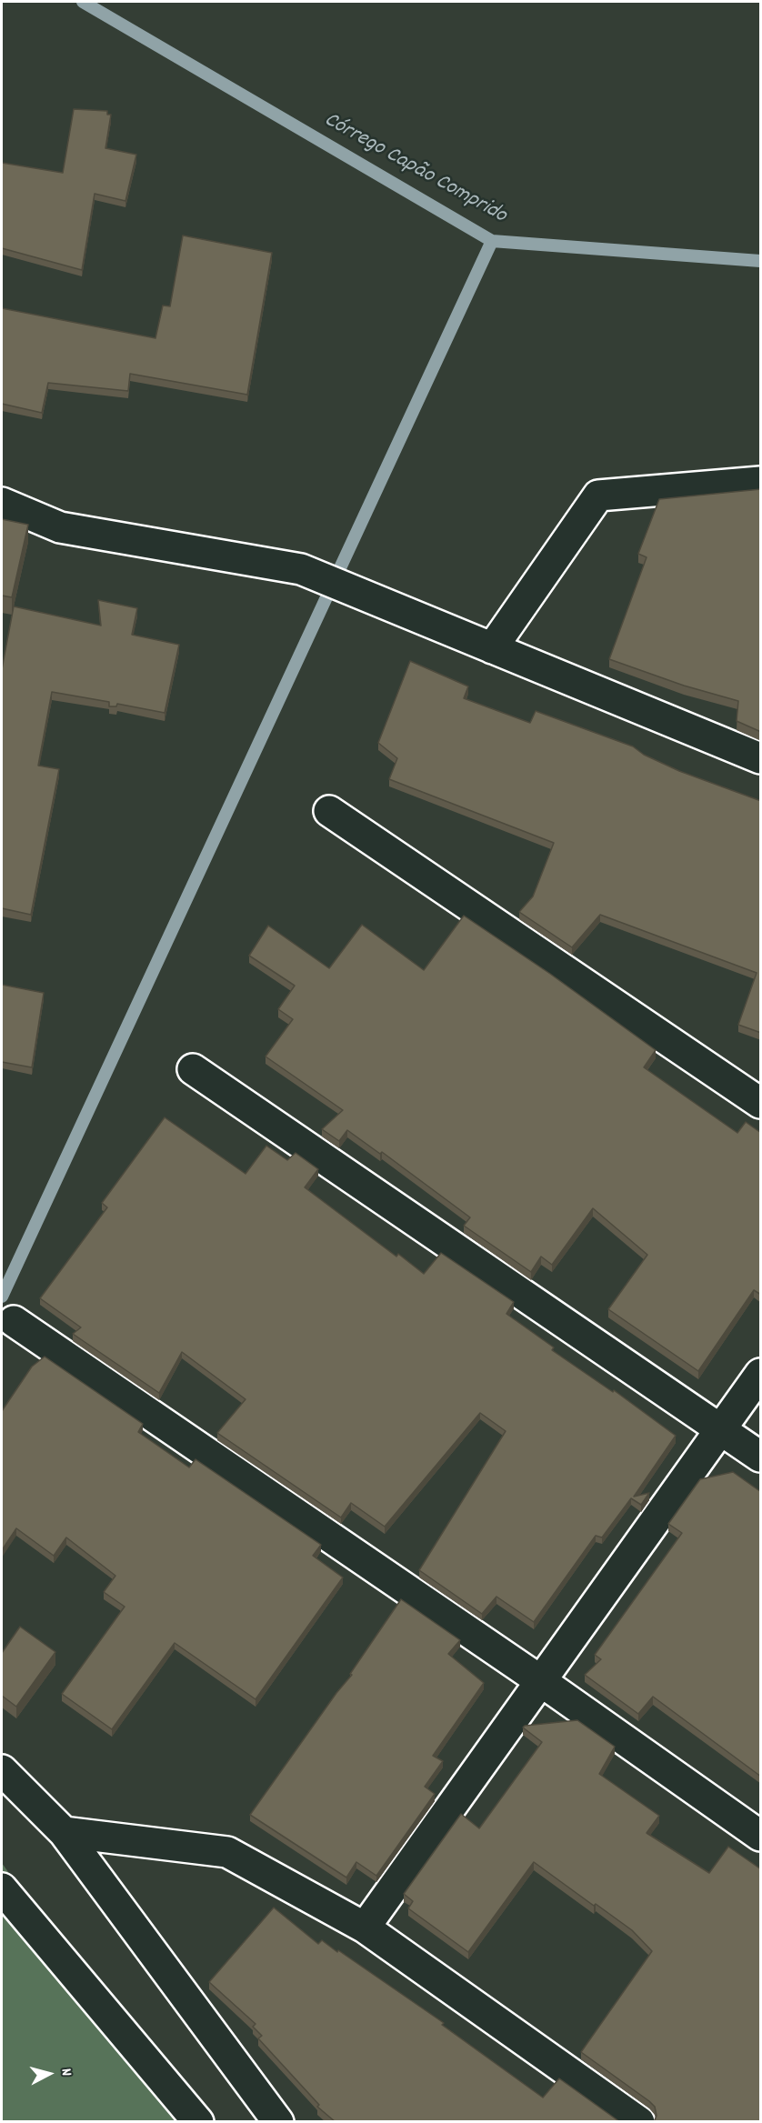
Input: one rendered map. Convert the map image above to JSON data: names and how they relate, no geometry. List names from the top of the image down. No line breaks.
{"water":["Córrego Capão Comprido"],"north":"right"}
